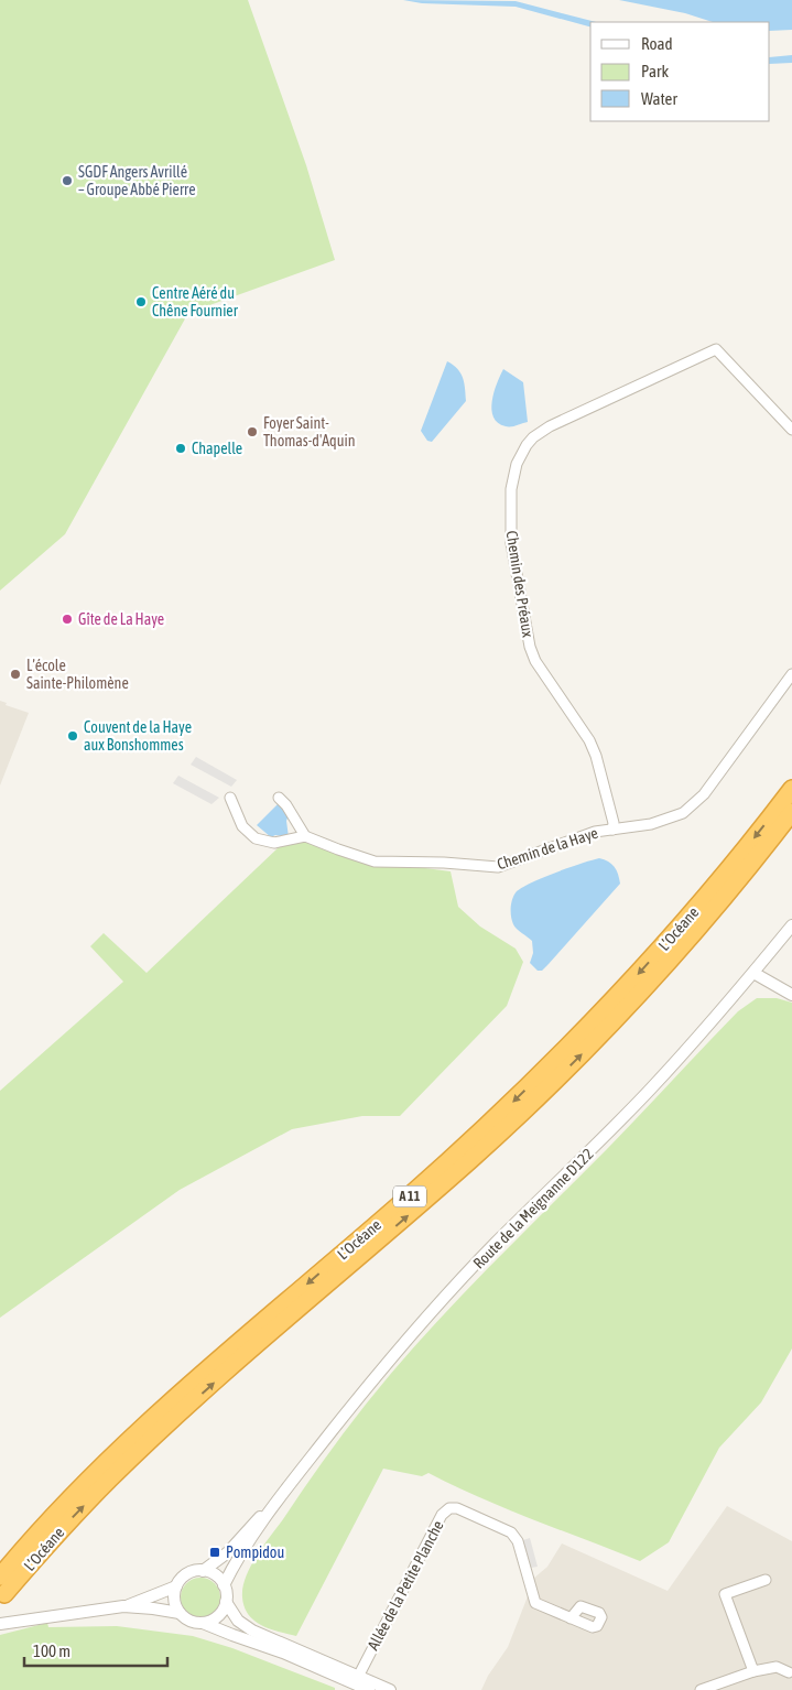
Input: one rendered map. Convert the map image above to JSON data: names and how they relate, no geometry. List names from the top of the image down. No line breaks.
{"streets":{"highway":["L’Océane","A 11"],"street":["Chemin des Préaux","Chemin de la Haye","Route de la Meignanne D122","Allée de la Petite Planche"]},"crossings":[["Chemin des Préaux","Chemin de la Haye"]],"places":{"other":["SGDF Angers Avrillé – Groupe Abbé Pierre","Centre Aéré du Chêne Fournier","Foyer Saint- Thomas-d'Aquin","Chapelle","Gîte de La Haye","L’école Sainte-Philomène","Couvent de la Haye aux Bonshommes"],"transit":["Pompidou"]},"legend":["Road","Park","Water"],"scale_bar":"100 m"}
